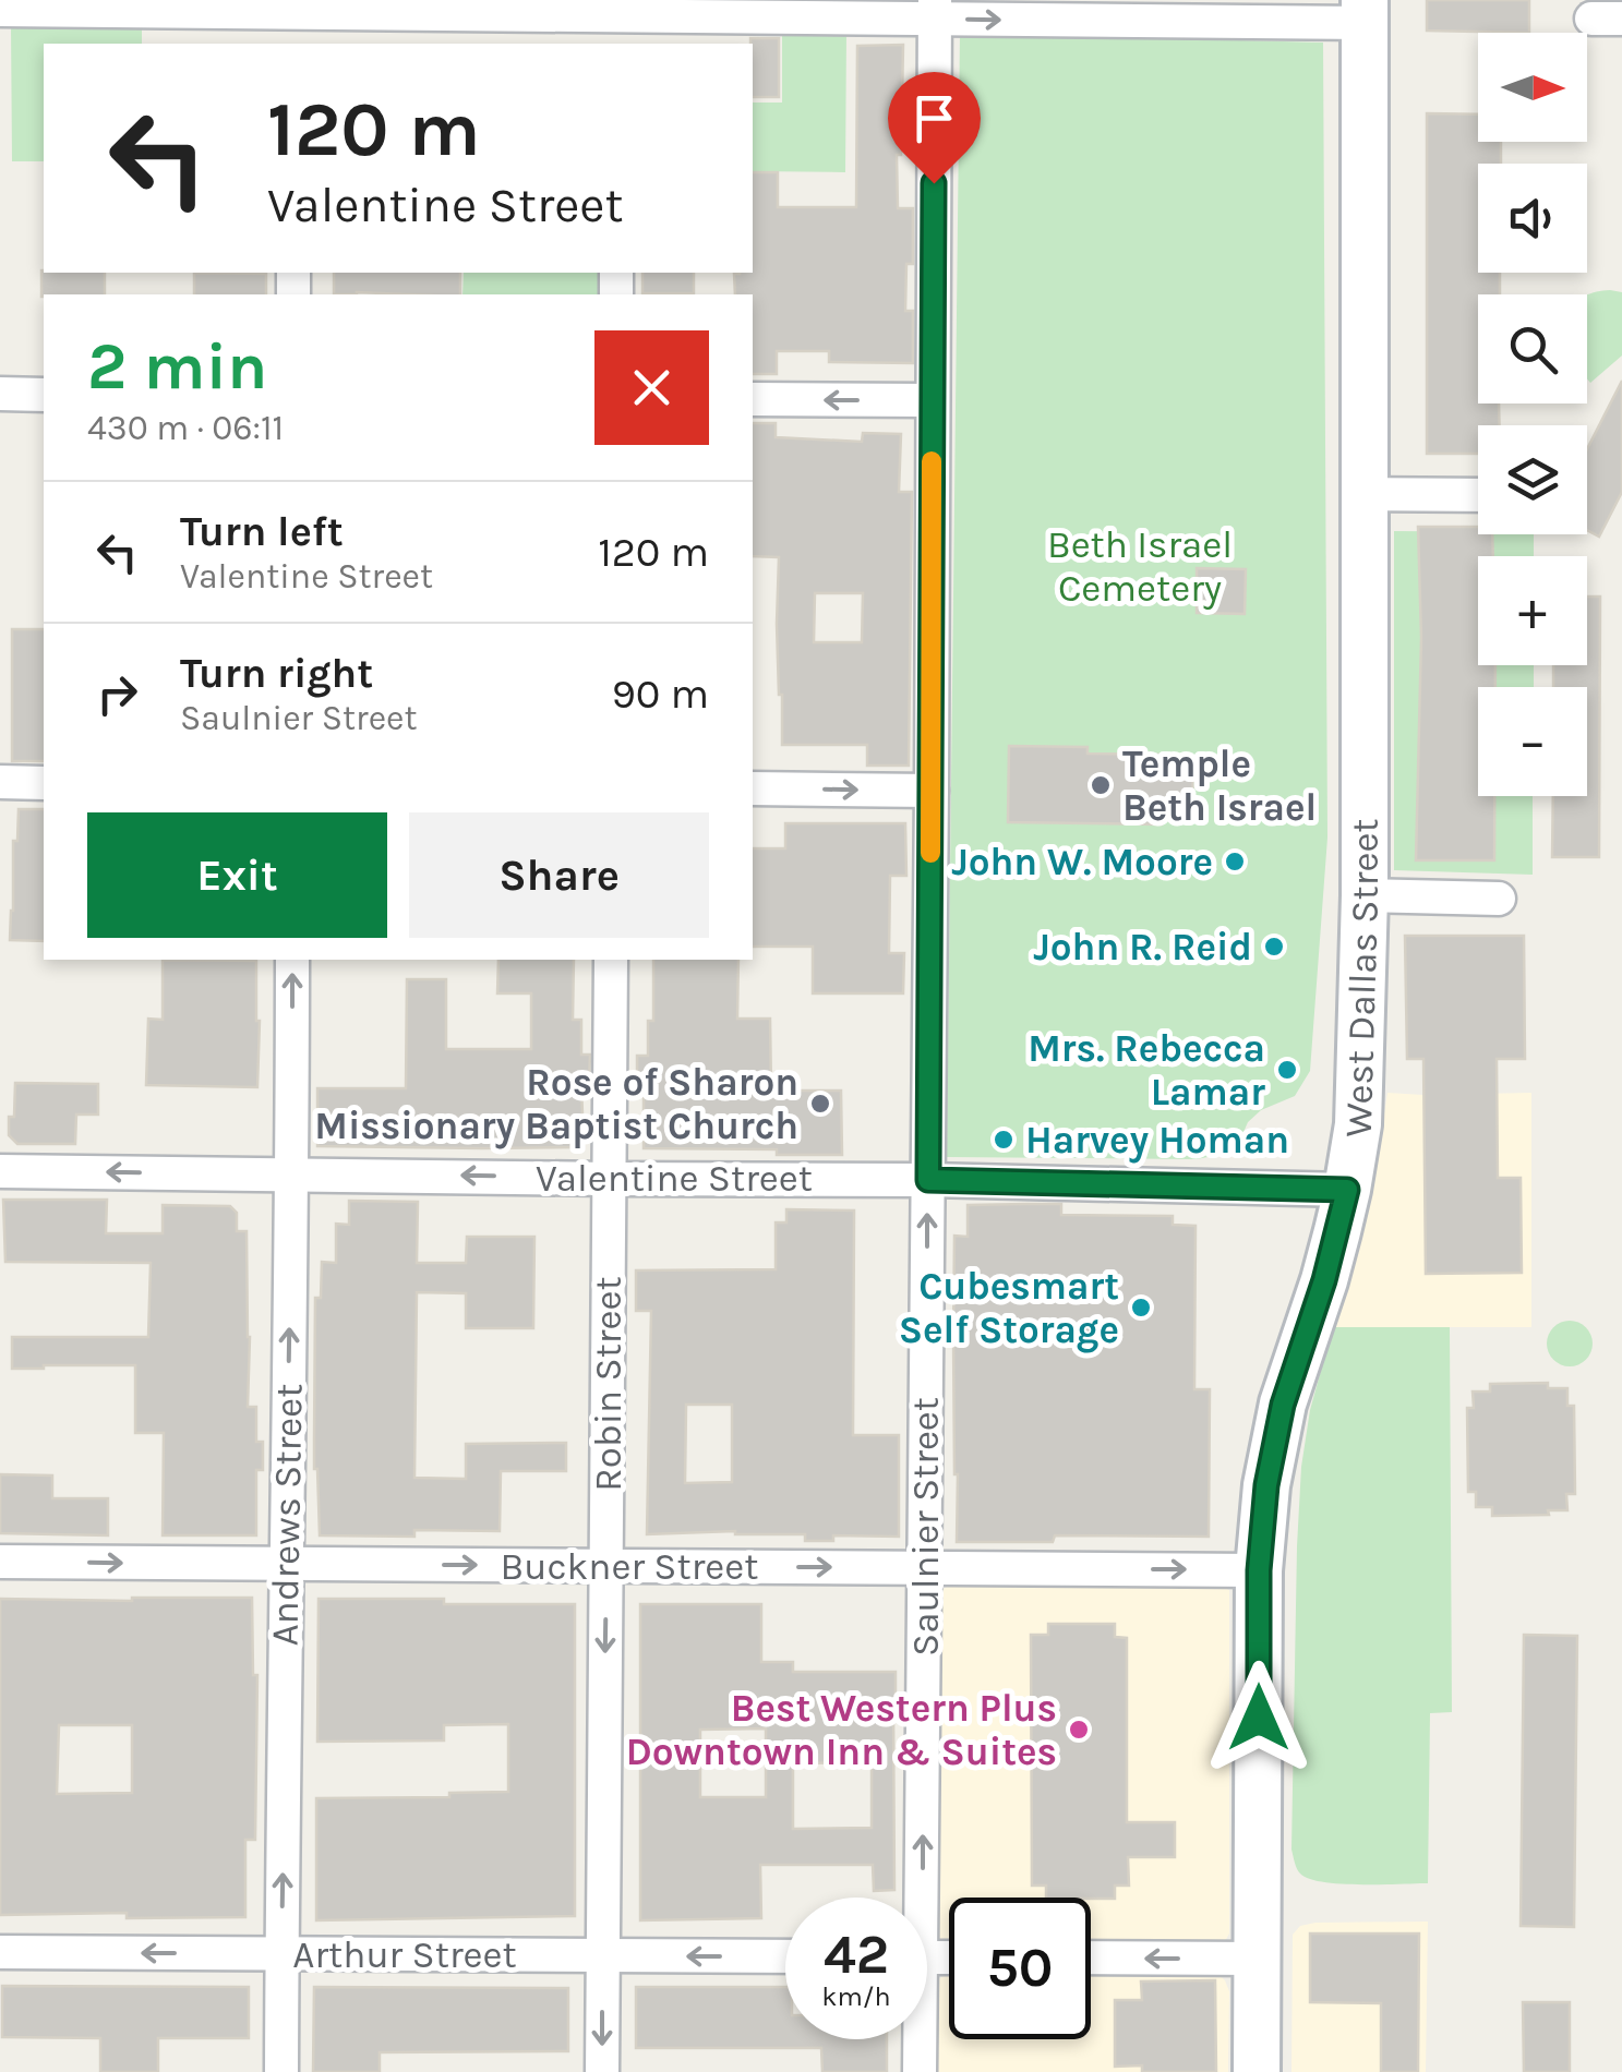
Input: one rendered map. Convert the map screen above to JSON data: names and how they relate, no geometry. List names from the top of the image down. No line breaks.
{"streets":{"main road":["West Dallas Street"],"street":["Valentine Street","Robin Street","Andrews Street","Saulnier Street","Buckner Street","Arthur Street"]},"crossings":[["West Dallas Street","Valentine Street"],["West Dallas Street","Buckner Street"],["Valentine Street","Robin Street"],["Valentine Street","Andrews Street"],["Valentine Street","Saulnier Street"],["Robin Street","Buckner Street"],["Robin Street","Arthur Street"],["Andrews Street","Buckner Street"],["Andrews Street","Arthur Street"],["Saulnier Street","Buckner Street"]],"one_way":["Valentine Street","Robin Street","Andrews Street","Saulnier Street","Buckner Street","Arthur Street"],"parks":["Beth Israel Cemetery"],"places":["Temple Beth Israel","John W. Moore","John R. Reid","Mrs. Rebecca Lamar","Rose of Sharon Missionary Baptist Church","Harvey Homan","Cubesmart Self Storage","Best Western Plus Downtown Inn & Suites"],"north":"right","page":{"map_buttons":["+","−"],"turn":["120 m","Valentine Street"],"heading":["2 min","430 m · 06:11"],"list":[{"name":"Turn left","note":"Valentine Street","value":"120 m"},{"name":"Turn right","note":"Saulnier Street","value":"90 m"}],"buttons":["Exit","Share"],"speed":"42 km/h","limit":"50"}}
